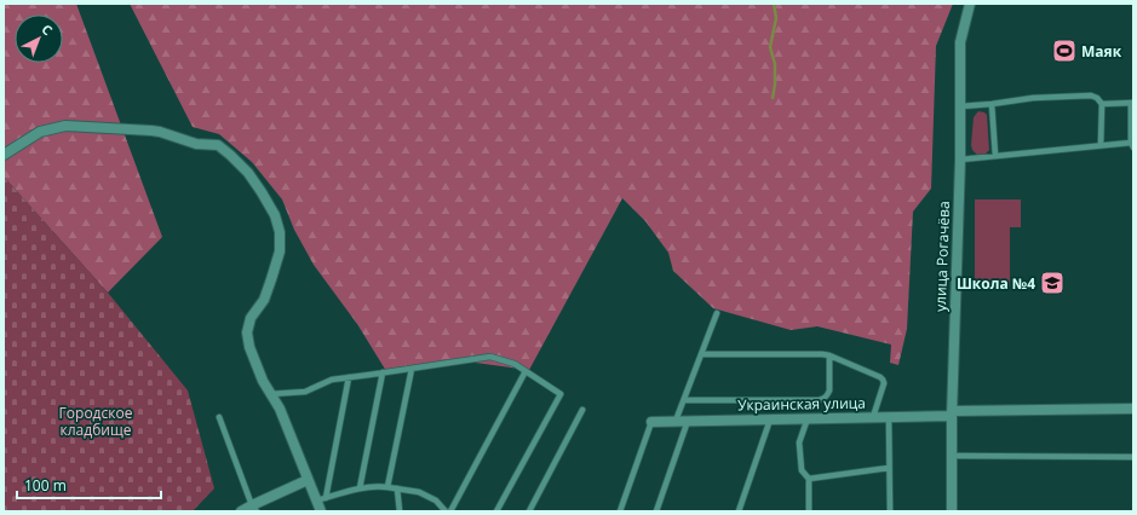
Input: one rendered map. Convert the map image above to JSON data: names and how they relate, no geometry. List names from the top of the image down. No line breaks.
{"streets":{"street":["улица Рогачёва","Украинская улица"]},"crossings":[["улица Рогачёва","Украинская улица"]],"parks":["Городское кладбище"],"places":{"sports":["Маяк"],"school or university":["Школа №4"]},"scale_bar":"100 m","north":"top right"}
